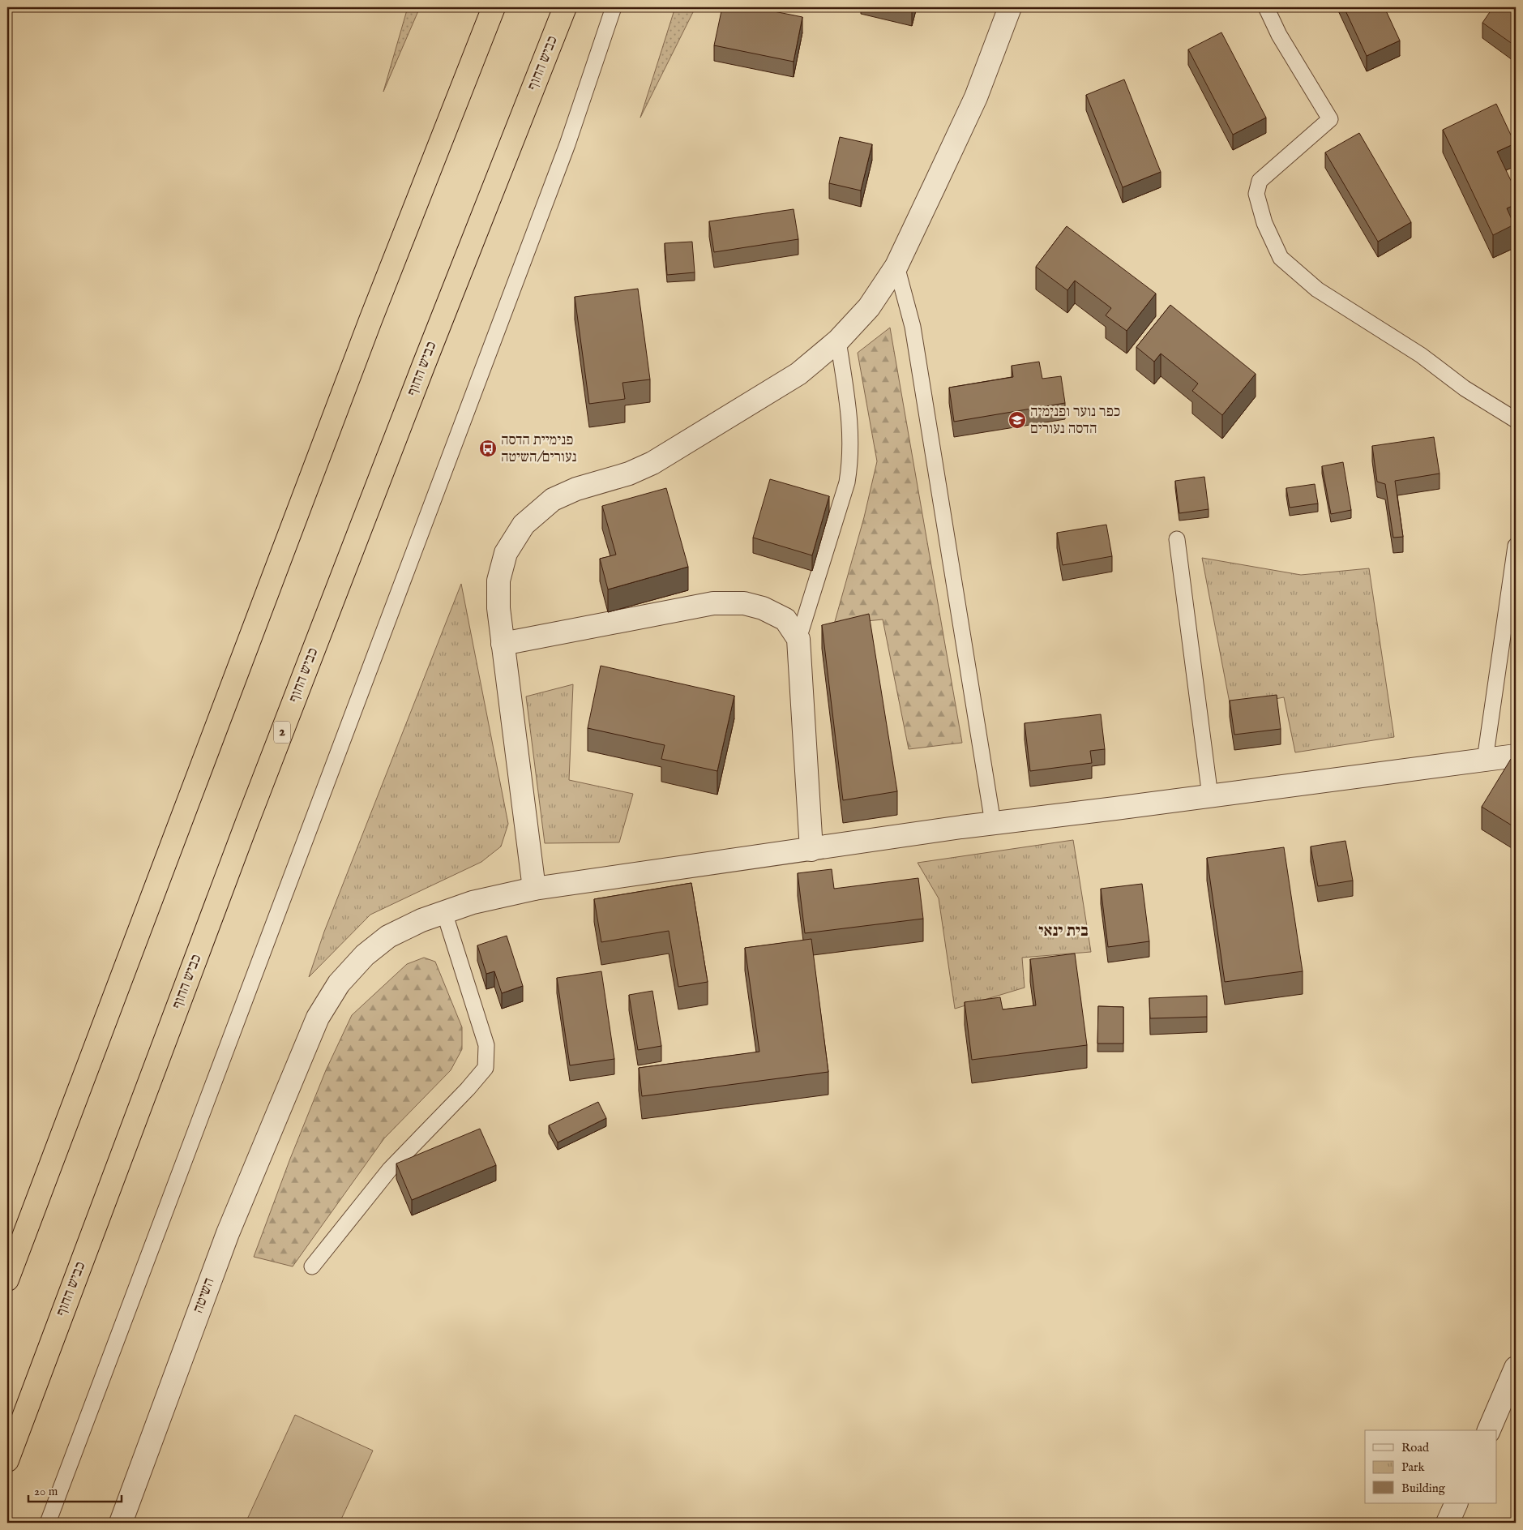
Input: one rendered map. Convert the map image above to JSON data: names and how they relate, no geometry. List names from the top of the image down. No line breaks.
{"streets":{"highway":["כביש החוף","2"],"street":["השיטה"]},"districts":["בית ינאי"],"places":{"school or university":["כפר נוער ופנימיה הדסה נעורים"],"bus stop":["פנימיית הדסה נעורים/השיטה"]},"legend":["Road","Park","Building"],"scale_bar":"20 m"}
